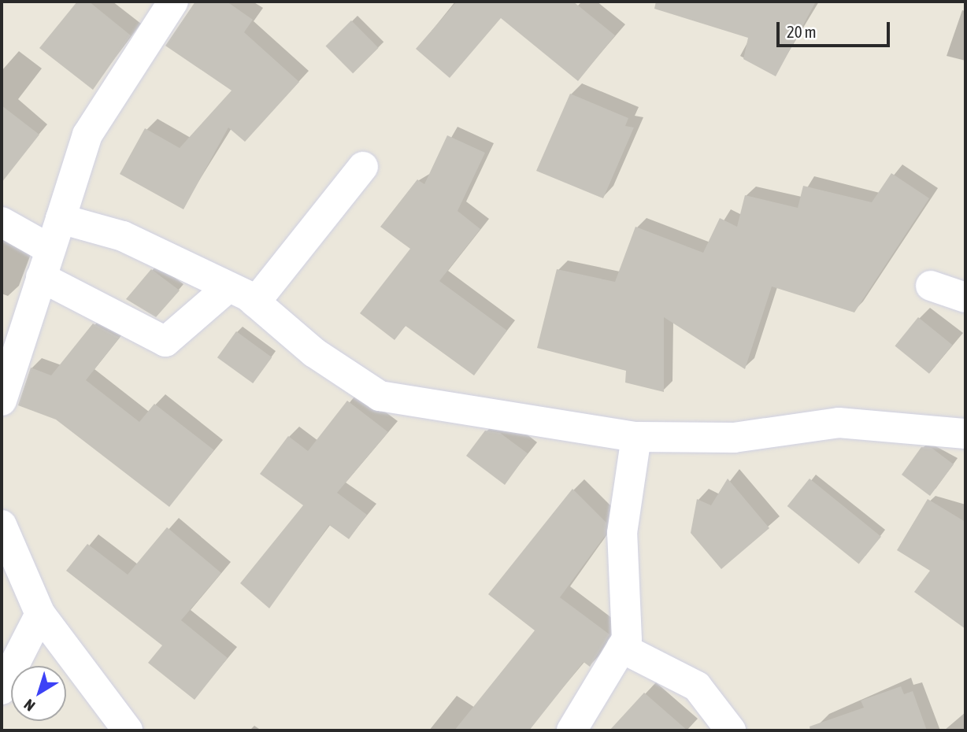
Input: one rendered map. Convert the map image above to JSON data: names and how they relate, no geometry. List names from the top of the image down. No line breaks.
{"scale_bar":"20 m","north":"bottom left"}
